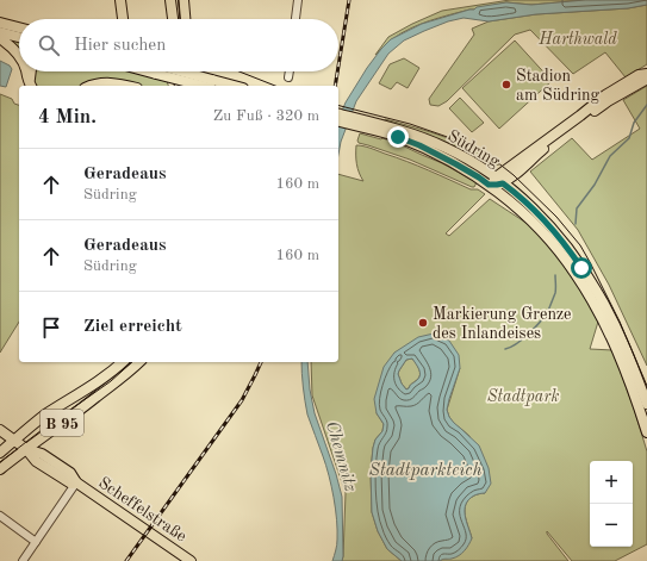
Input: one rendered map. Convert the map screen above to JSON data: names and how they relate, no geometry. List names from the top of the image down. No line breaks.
{"streets":{"main road":["Südring","B 95","Scheffelstraße"]},"crossings":[["B 95","Scheffelstraße"]],"water":["Chemnitz","Stadtparkteich"],"parks":["Harthwald","Stadtpark"],"places":["Stadion am Südring","Markierung Grenze des Inlandeises"],"page":{"search":"Hier suchen","heading":["4 Min.","Zu Fuß · 320 m"],"list":[["Geradeaus","Südring","160 m"],["Geradeaus","Südring","160 m"],"Ziel erreicht"],"map_buttons":["+","−"]}}
